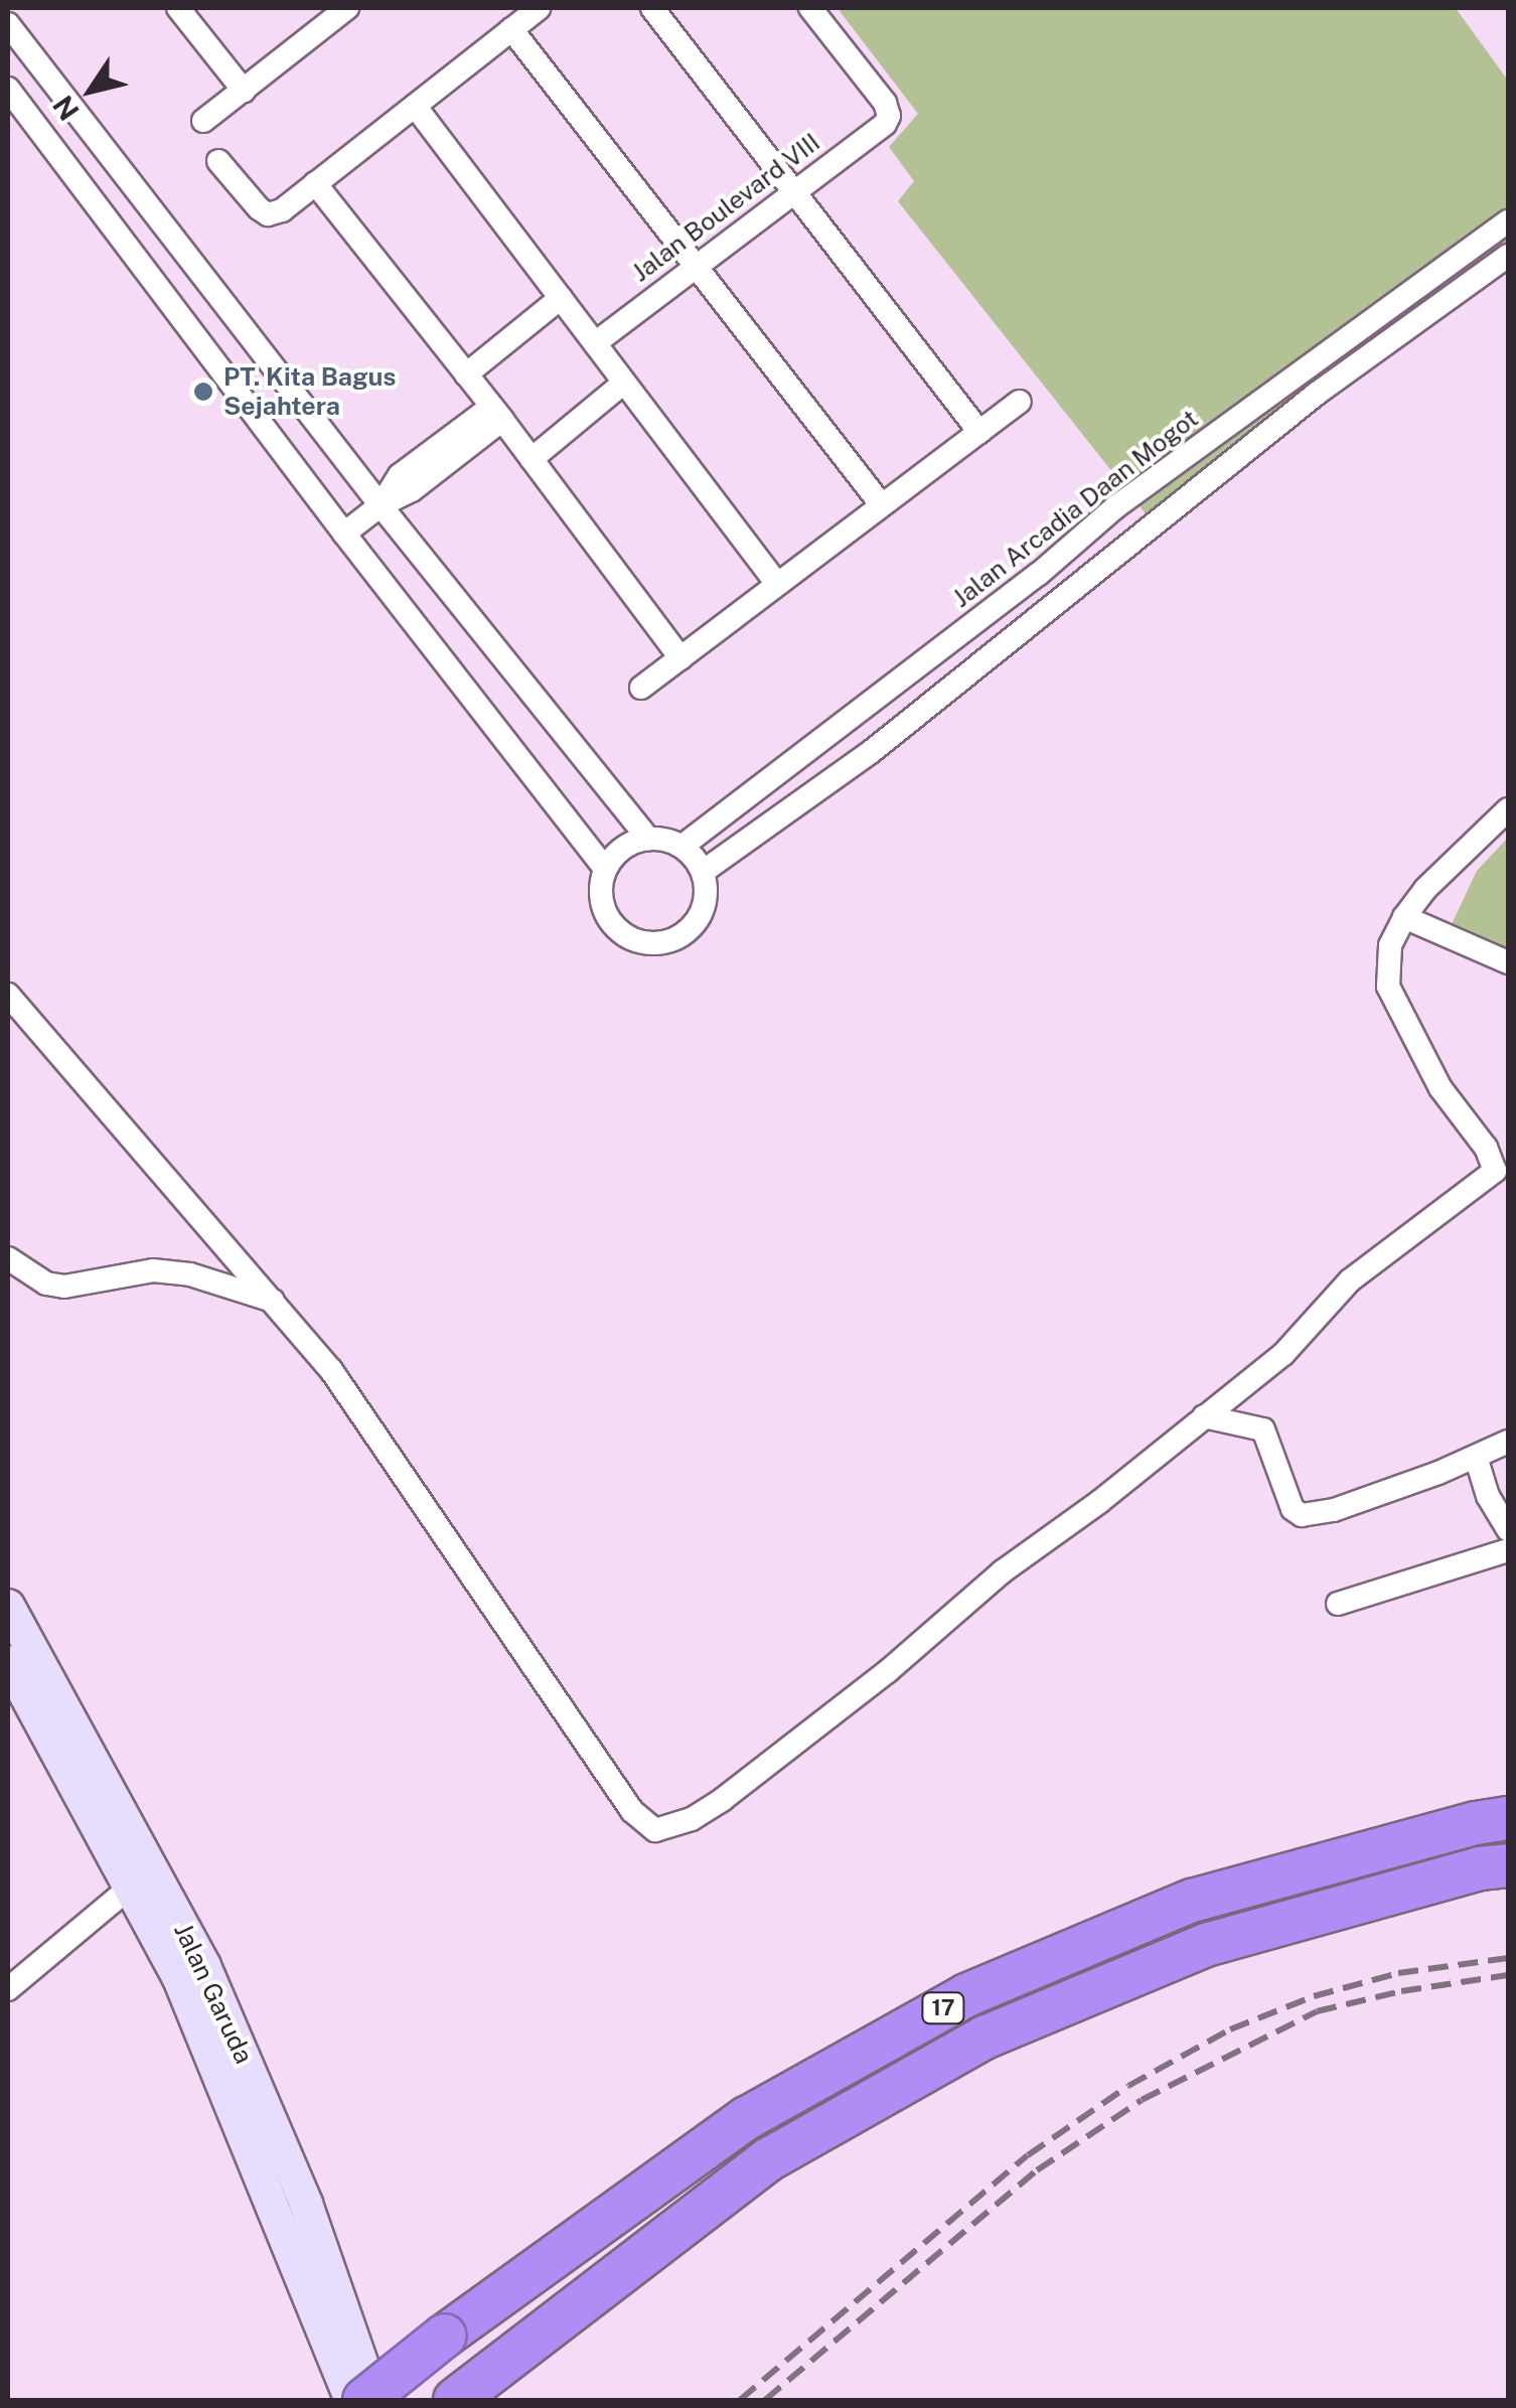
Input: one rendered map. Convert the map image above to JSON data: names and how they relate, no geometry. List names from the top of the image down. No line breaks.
{"streets":{"highway":["17"],"main road":["Jalan Garuda"],"street":["Jalan Boulevard VIII","Jalan Arcadia Daan Mogot"]},"places":["PT. Kita Bagus Sejahtera"],"north":"bottom left"}
